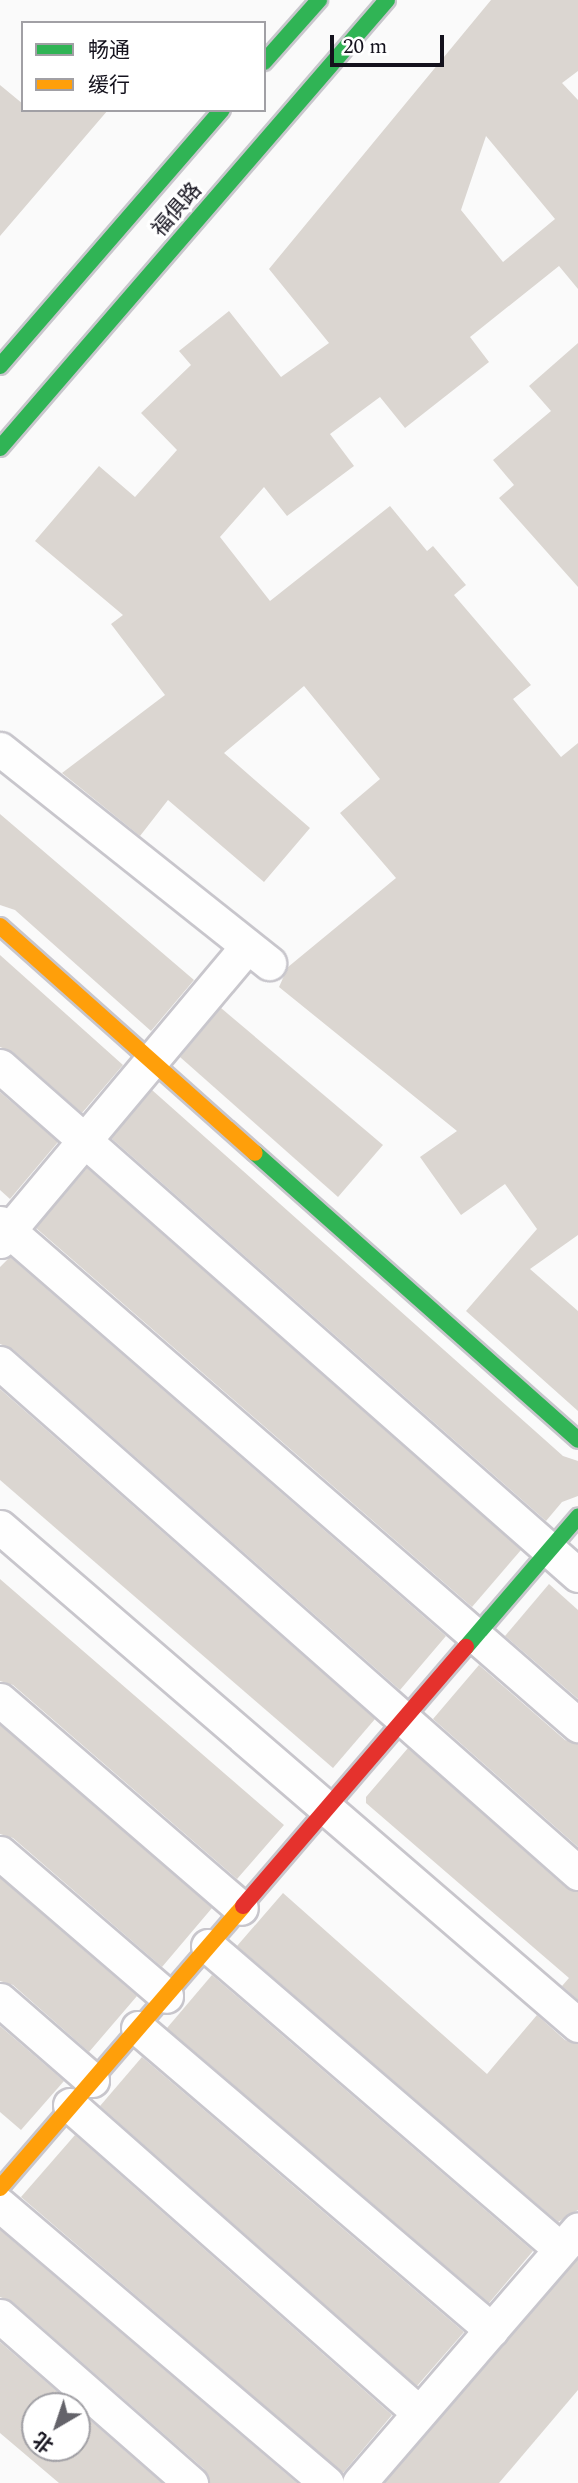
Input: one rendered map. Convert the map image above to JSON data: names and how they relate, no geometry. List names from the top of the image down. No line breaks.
{"streets":{"street":["福俱路"]},"legend":["畅通","缓行"],"scale_bar":"20 m","north":"bottom left"}
